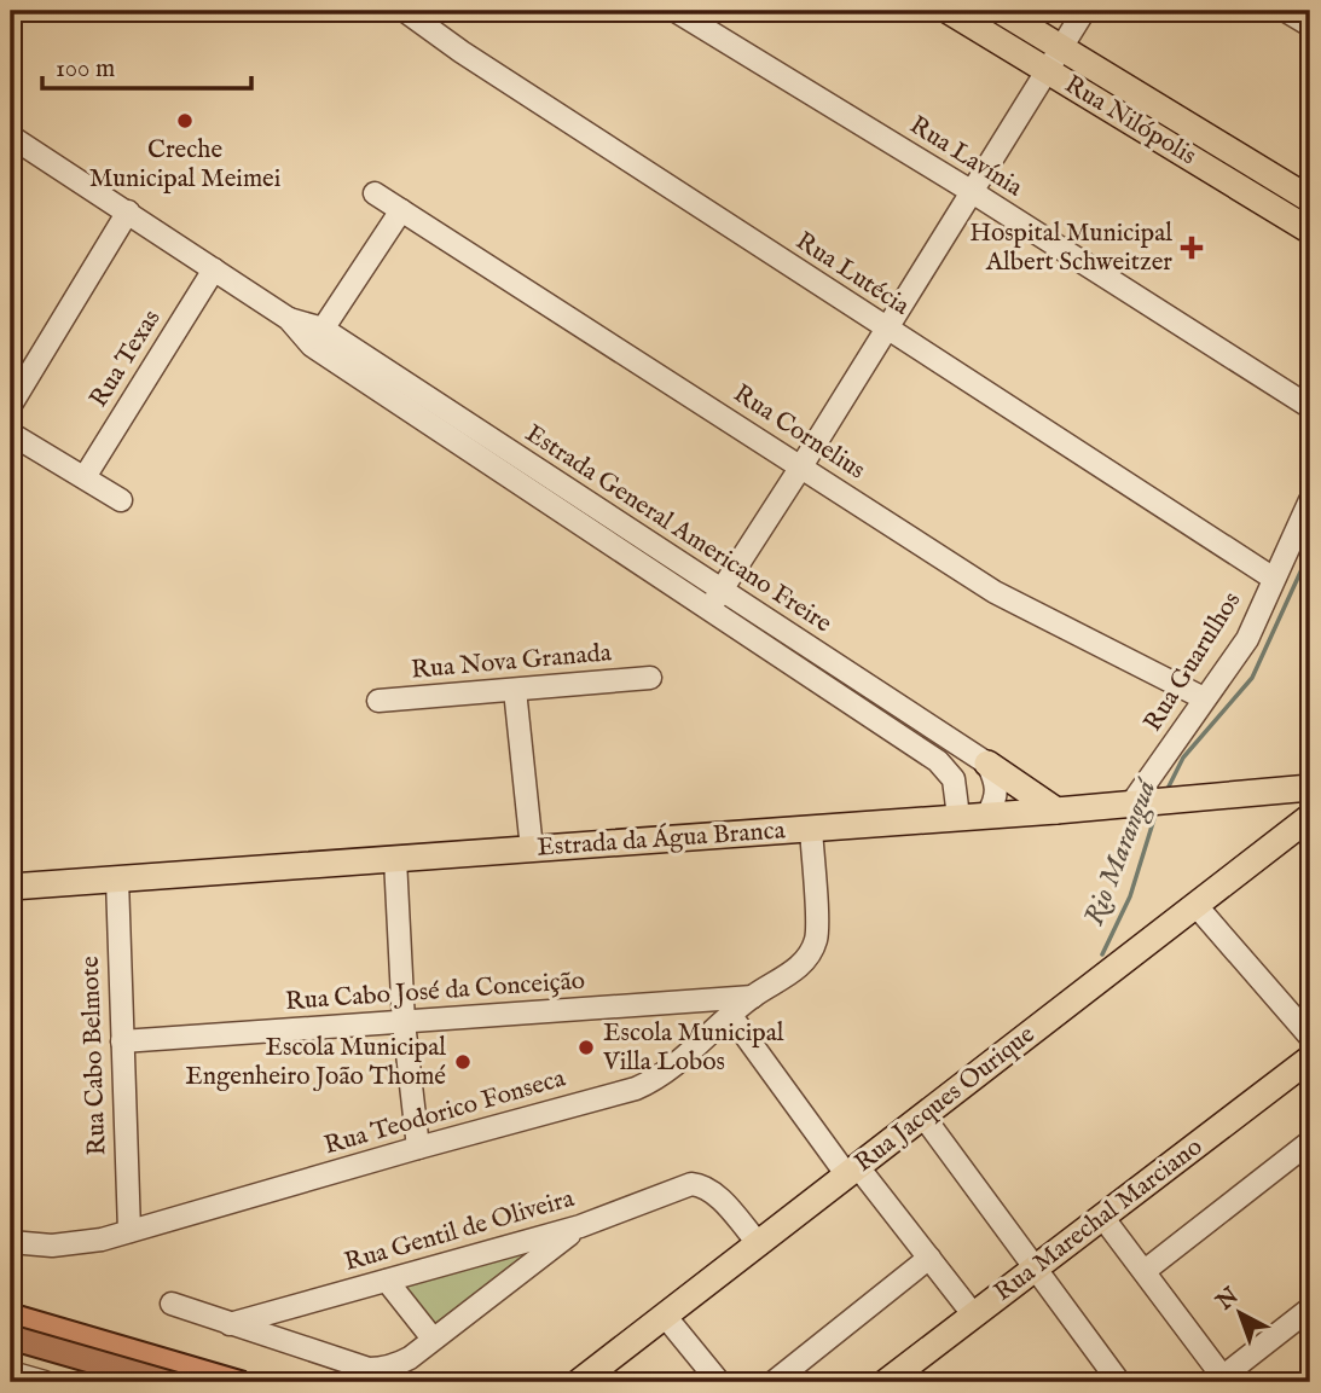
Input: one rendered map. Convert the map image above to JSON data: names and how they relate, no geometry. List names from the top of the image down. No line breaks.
{"streets":{"main road":["Rua Nilópolis","Estrada da Água Branca","Rua Jacques Ourique","Rua Marechal Marciano"],"street":["Rua Lavínia","Rua Lutécia","Rua Texas","Rua Cornelius","Estrada General Americano Freire","Rua Nova Granada","Rua Guarulhos","Rua Cabo José da Conceição","Rua Cabo Belmote","Rua Teodorico Fonseca","Rua Gentil de Oliveira"]},"crossings":[["Rua Lutécia","Rua Guarulhos"],["Rua Texas","Estrada General Americano Freire"],["Rua Cornelius","Rua Guarulhos"],["Estrada General Americano Freire","Estrada da Água Branca"],["Rua Guarulhos","Estrada da Água Branca"],["Estrada da Água Branca","Rua Cabo Belmote"],["Estrada da Água Branca","Rua Teodorico Fonseca"],["Rua Cabo José da Conceição","Rua Cabo Belmote"],["Rua Cabo José da Conceição","Rua Teodorico Fonseca"],["Rua Cabo Belmote","Rua Teodorico Fonseca"],["Rua Jacques Ourique","Rua Gentil de Oliveira"]],"water":["Rio Maranguá"],"places":{"other":["Creche Municipal Meimei","Escola Municipal Villa Lobos","Escola Municipal Engenheiro João Thomé"],"health":["Hospital Municipal Albert Schweitzer"]},"scale_bar":"100 m","north":"top left"}
